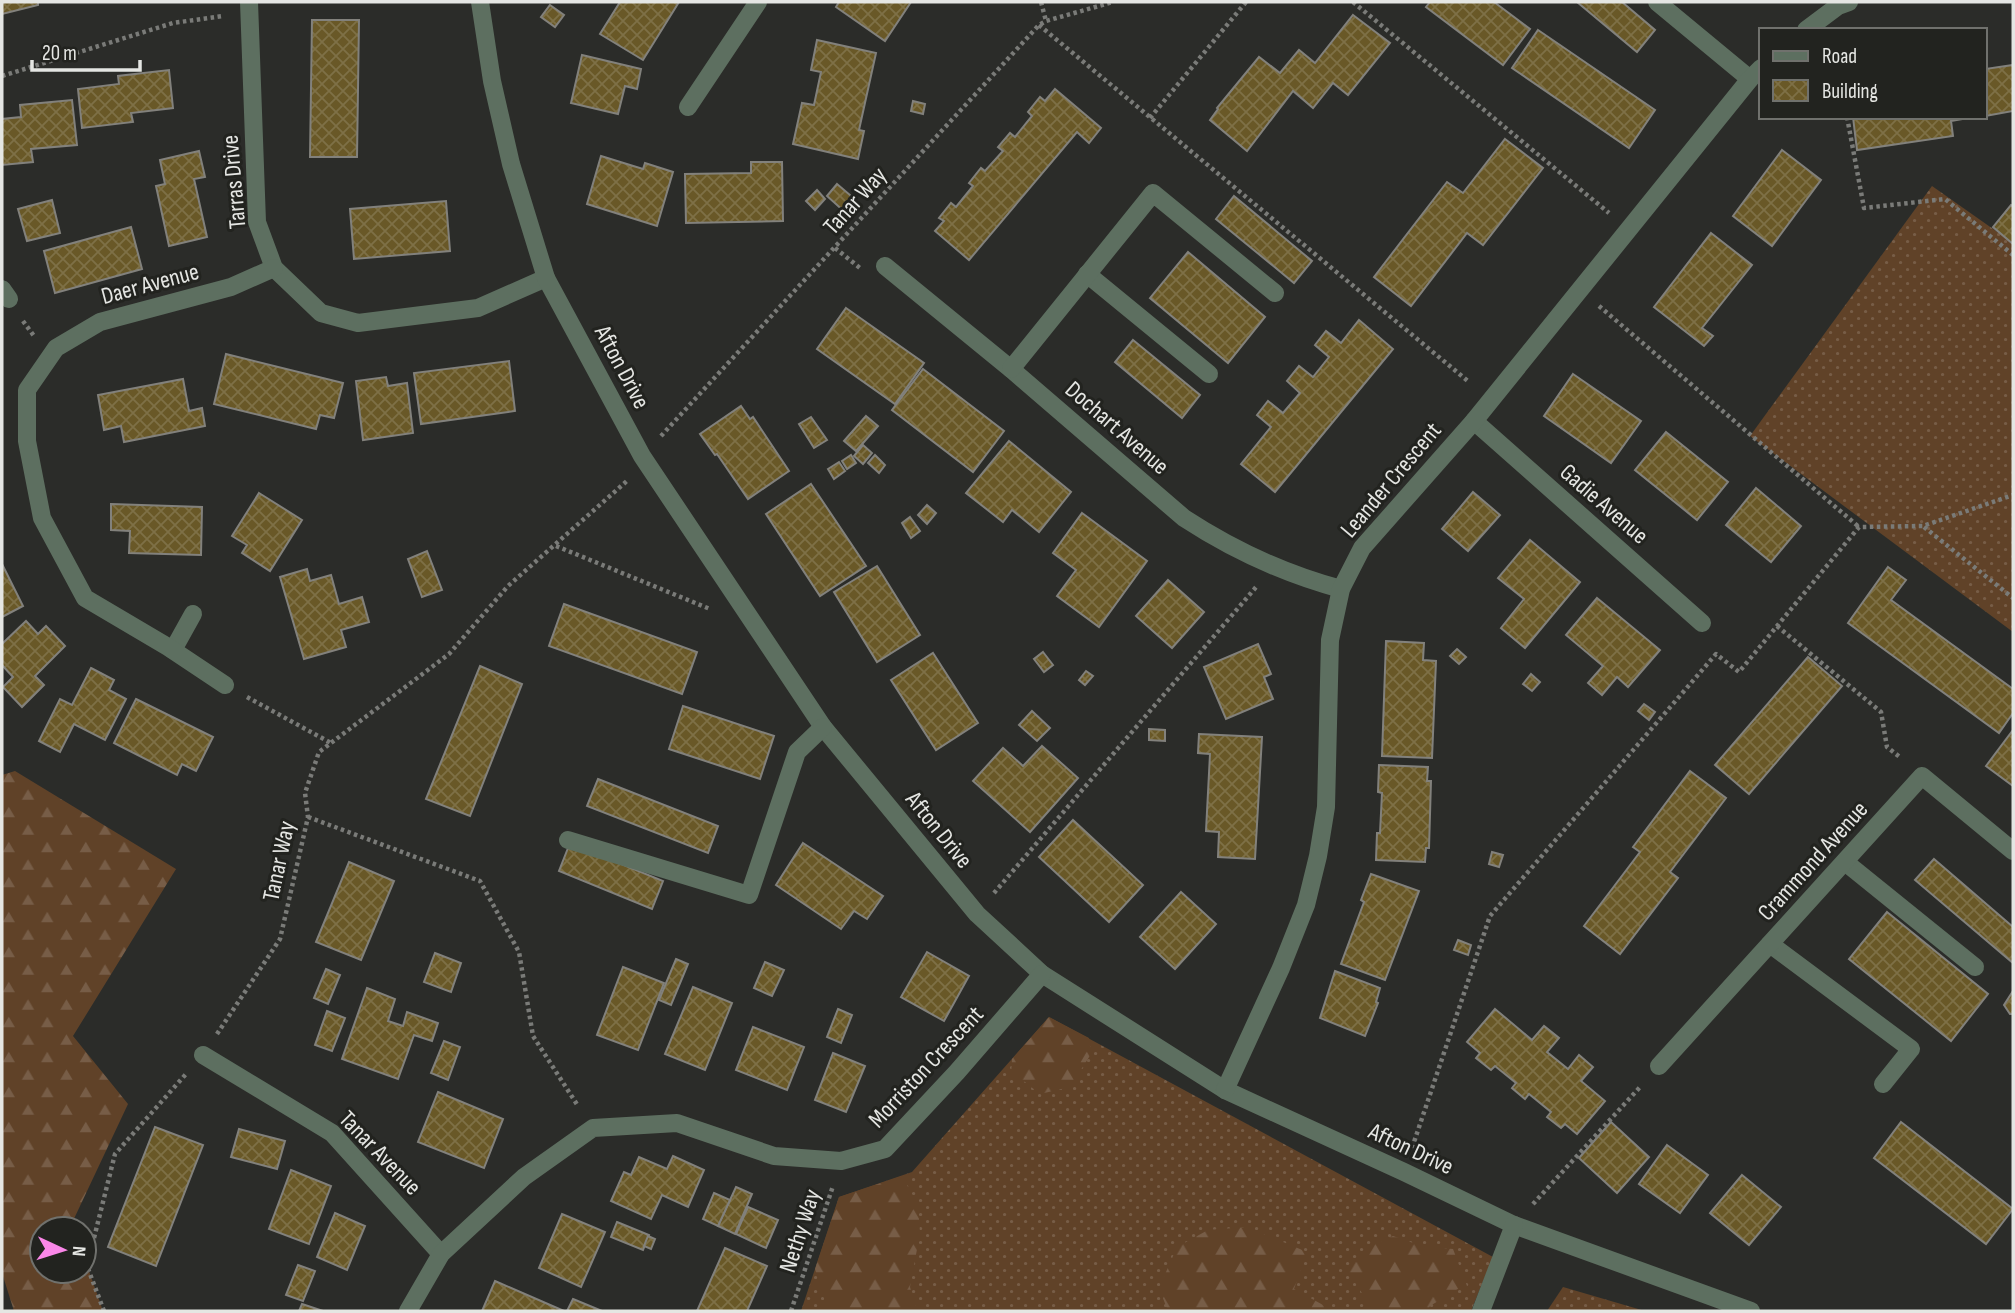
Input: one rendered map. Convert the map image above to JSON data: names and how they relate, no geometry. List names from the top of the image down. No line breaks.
{"streets":{"street":["Tarras Drive","Daer Avenue","Afton Drive","Dochart Avenue","Leander Crescent","Gadie Avenue","Crammond Avenue","Morriston Crescent","Tanar Avenue"],"path":["Tanar Way","Nethy Way"]},"crossings":[["Tarras Drive","Daer Avenue"],["Tarras Drive","Afton Drive"],["Tanar Way","Afton Drive"],["Tanar Way","Tanar Avenue"],["Afton Drive","Leander Crescent"],["Afton Drive","Morriston Crescent"],["Dochart Avenue","Leander Crescent"],["Leander Crescent","Gadie Avenue"],["Morriston Crescent","Nethy Way"]],"legend":["Road","Building"],"scale_bar":"20 m","north":"right"}
